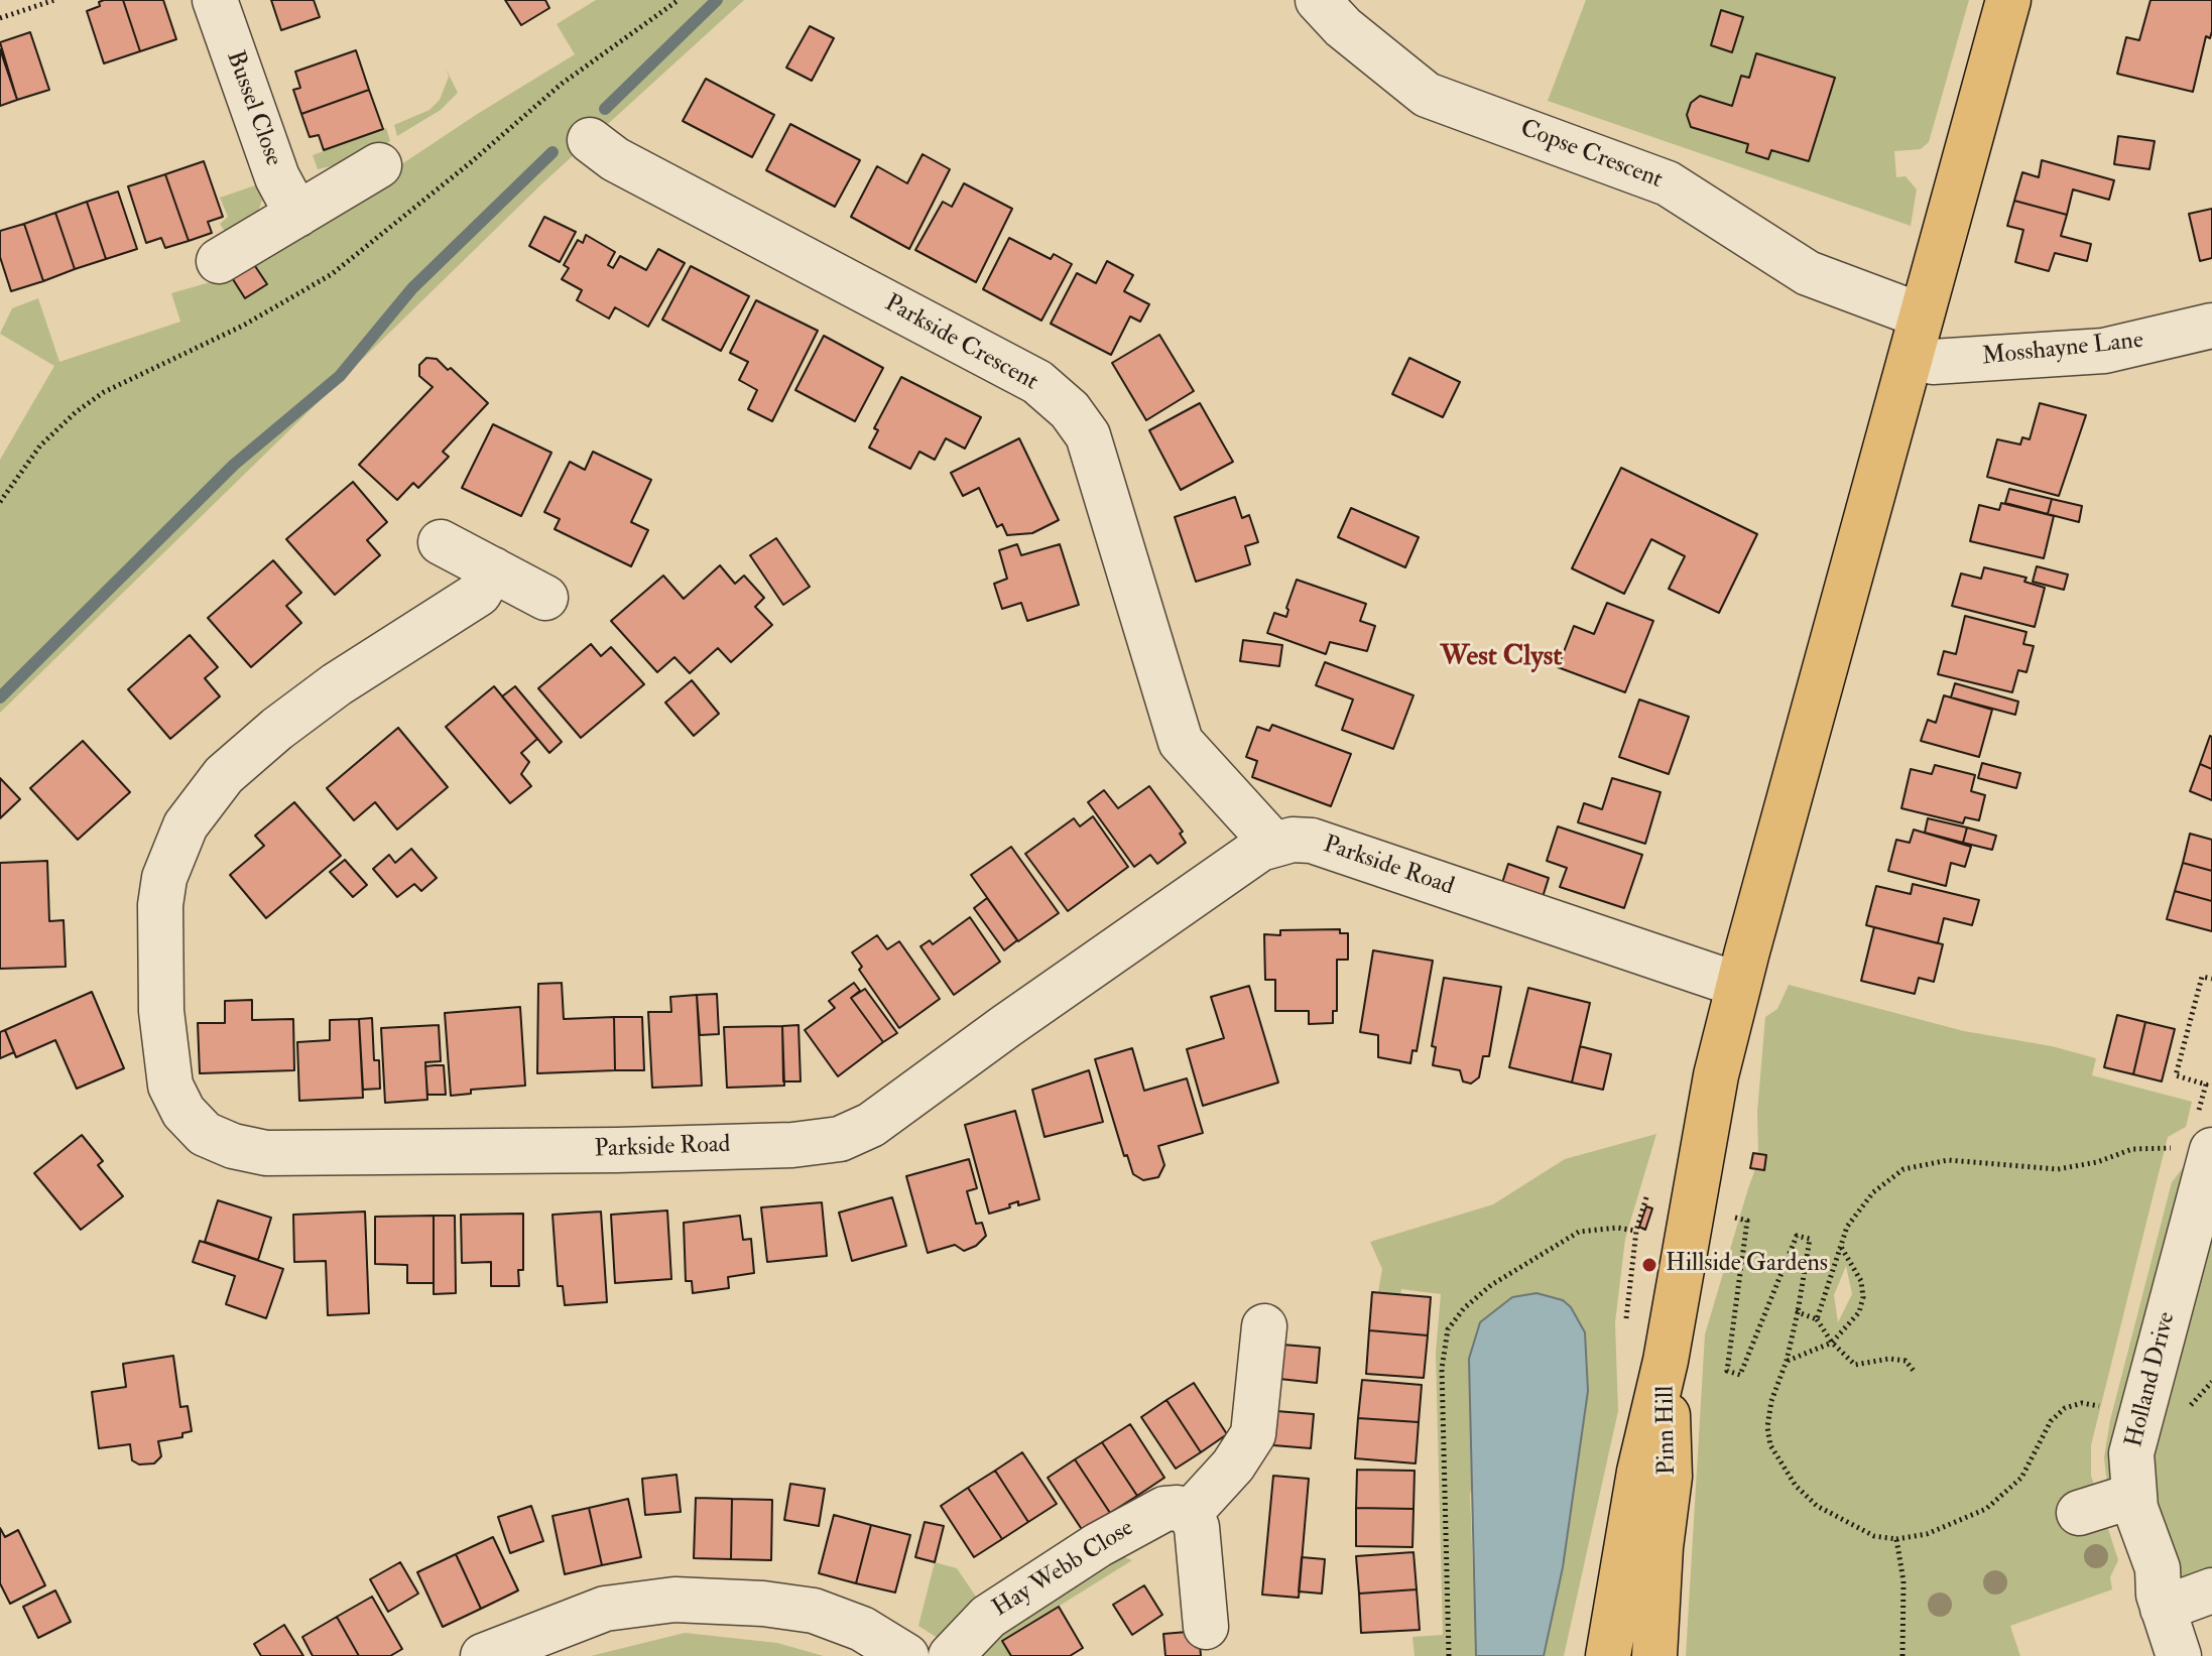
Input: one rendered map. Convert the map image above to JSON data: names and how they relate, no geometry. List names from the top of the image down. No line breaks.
{"streets":{"main road":["Pinn Hill"],"street":["Bussel Close","Copse Crescent","Parkside Crescent","Mosshayne Lane","Parkside Road","Holland Drive","Hay Webb Close"]},"crossings":[["Copse Crescent","Mosshayne Lane"],["Parkside Crescent","Parkside Road"]],"districts":["West Clyst"],"places":["Hillside Gardens"]}
